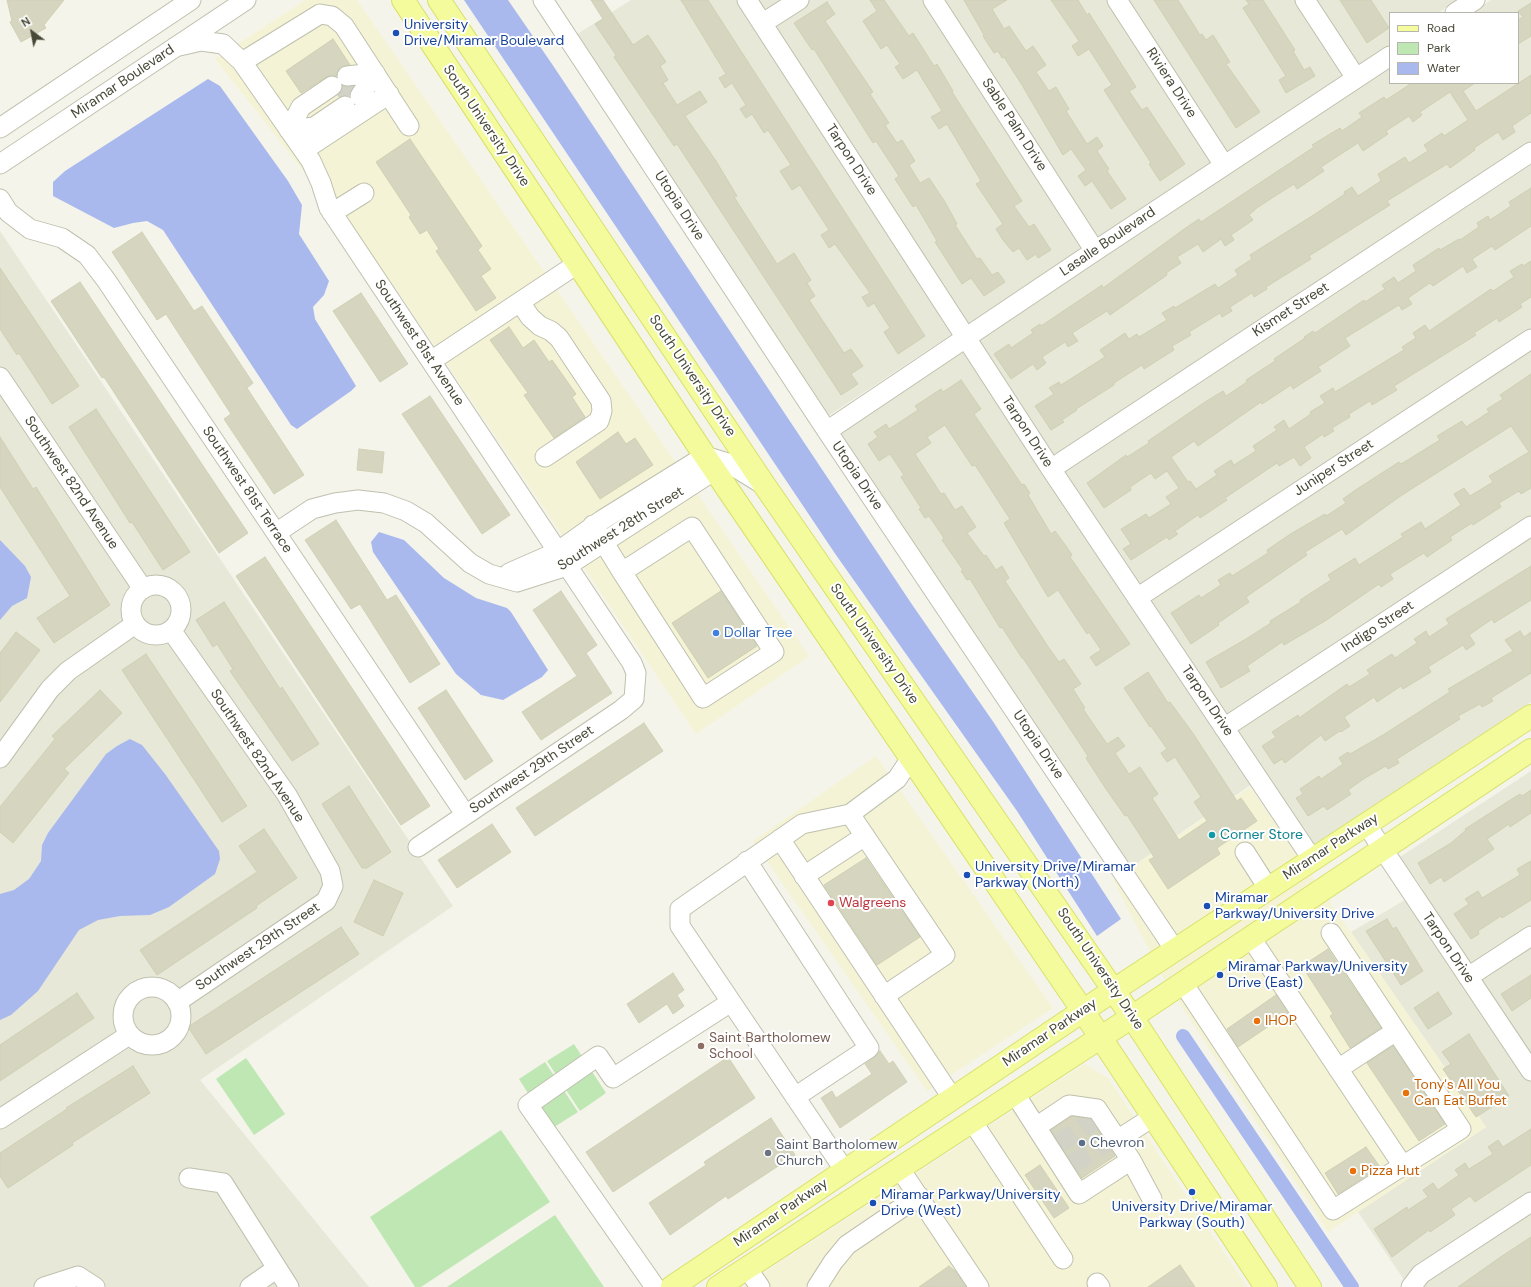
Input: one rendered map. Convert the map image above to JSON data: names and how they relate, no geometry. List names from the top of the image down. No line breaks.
{"streets":{"main road":["South University Drive","Miramar Parkway"],"street":["Miramar Boulevard","Riviera Drive","Sable Palm Drive","Tarpon Drive","Utopia Drive","Lasalle Boulevard","Kismet Street","Southwest 81st Avenue","Juniper Street","Southwest 82nd Avenue","Southwest 81st Terrace","Southwest 28th Street","Indigo Street","Southwest 29th Street"]},"crossings":[["Miramar Boulevard","Southwest 81st Avenue"],["Riviera Drive","Lasalle Boulevard"],["Sable Palm Drive","Lasalle Boulevard"],["South University Drive","Southwest 28th Street"],["South University Drive","Miramar Parkway"],["Tarpon Drive","Lasalle Boulevard"],["Tarpon Drive","Kismet Street"],["Tarpon Drive","Juniper Street"],["Tarpon Drive","Indigo Street"],["Tarpon Drive","Miramar Parkway"],["Utopia Drive","Lasalle Boulevard"],["Utopia Drive","Miramar Parkway"],["Southwest 81st Avenue","Southwest 28th Street"],["Southwest 81st Avenue","Southwest 29th Street"],["Southwest 82nd Avenue","Southwest 29th Street"],["Southwest 81st Terrace","Southwest 28th Street"],["Southwest 81st Terrace","Southwest 29th Street"]],"places":["University Drive/Miramar Boulevard","Dollar Tree","Corner Store","University Drive/Miramar Parkway (North)","Walgreens","Miramar Parkway/University Drive","Miramar Parkway/University Drive (East)","IHOP","Saint Bartholomew School","Tony's All You Can Eat Buffet","Chevron","Saint Bartholomew Church","Pizza Hut","University Drive/Miramar Parkway (South)","Miramar Parkway/University Drive (West)"],"legend":["Road","Park","Water"],"north":"top left"}
